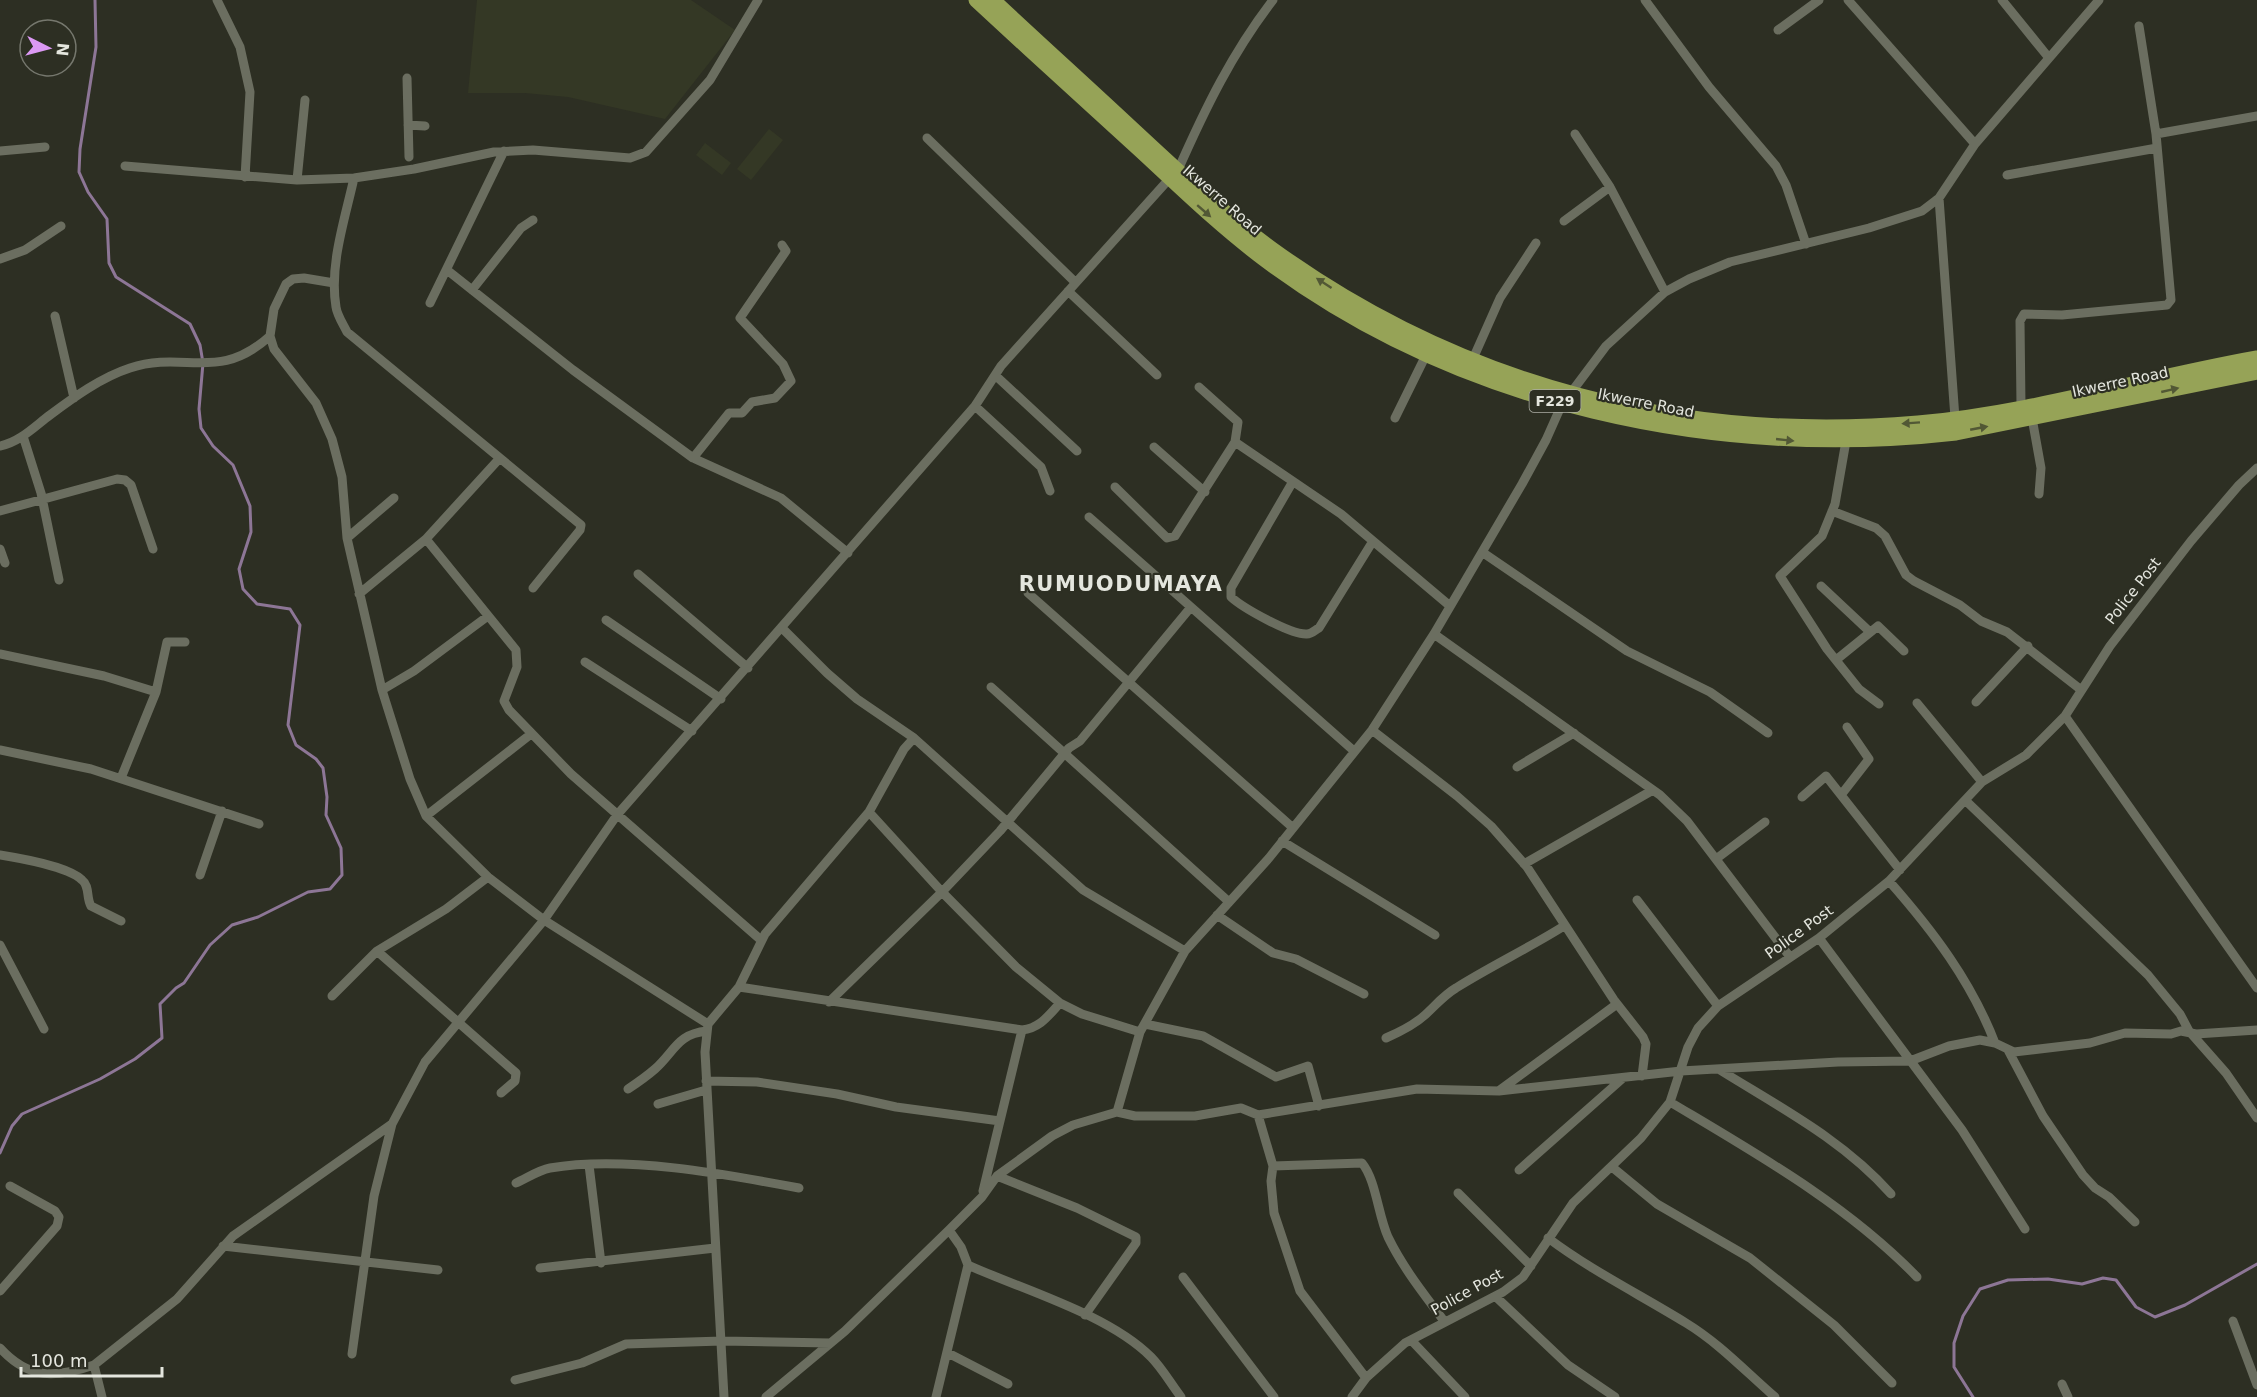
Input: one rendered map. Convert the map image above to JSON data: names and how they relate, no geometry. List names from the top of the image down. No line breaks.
{"streets":{"main road":["Ikwerre Road","F229"],"street":["Police Post"]},"crossings":[["Ikwerre Road","F229"]],"districts":["RUMUODUMAYA"],"scale_bar":"100 m","north":"right"}
